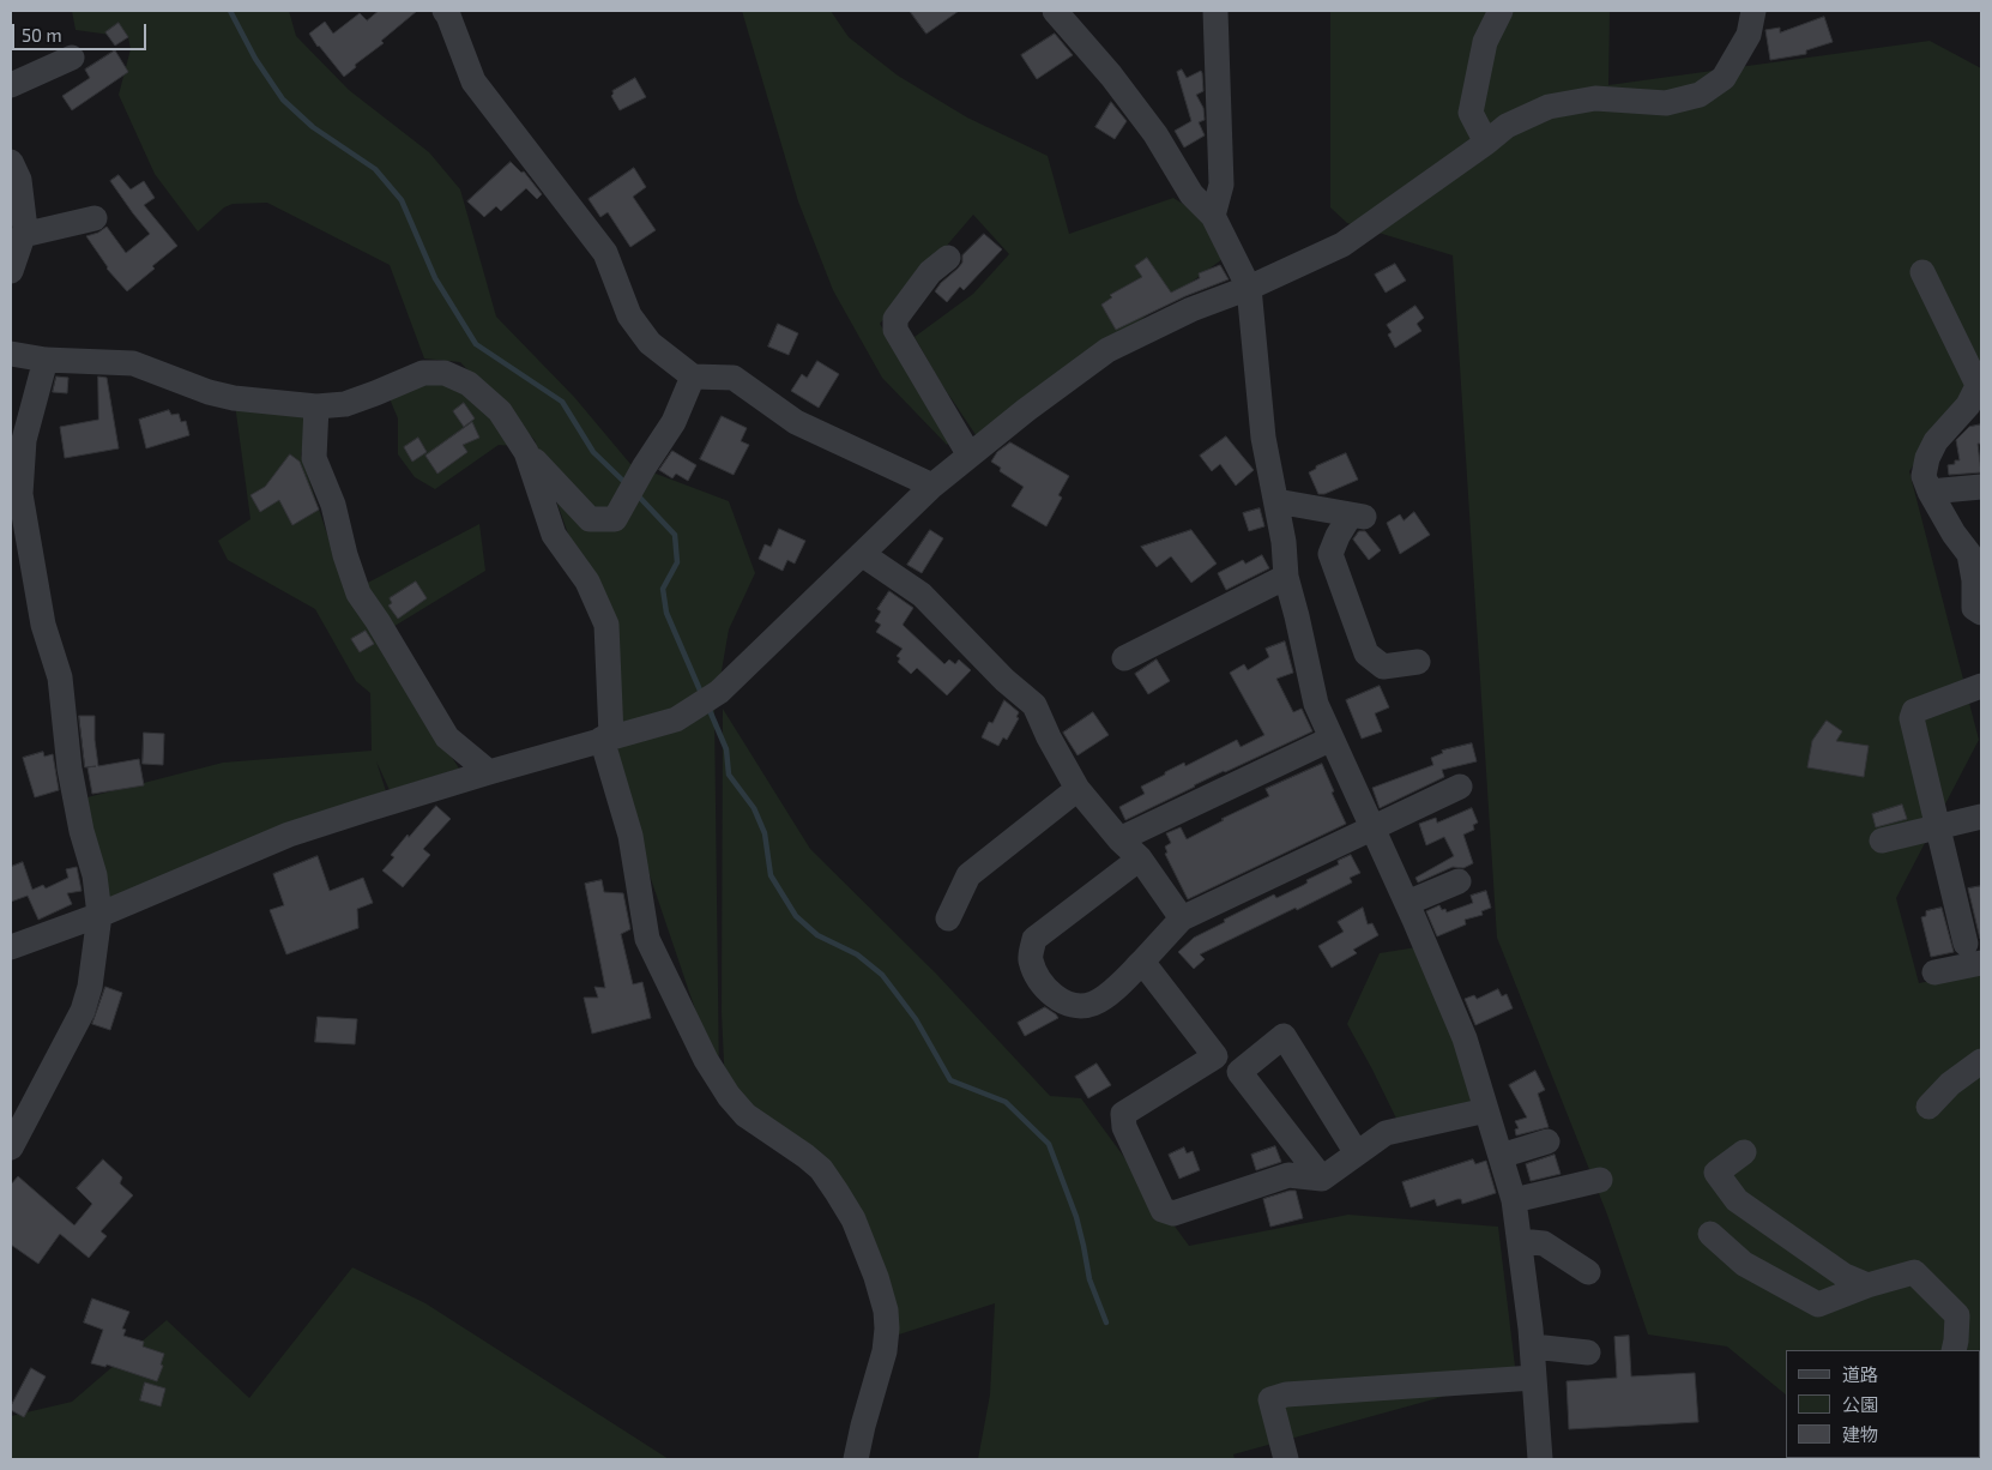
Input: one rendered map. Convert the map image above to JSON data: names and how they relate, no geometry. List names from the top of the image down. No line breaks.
{"legend":["道路","公園","建物"],"scale_bar":"50 m"}
